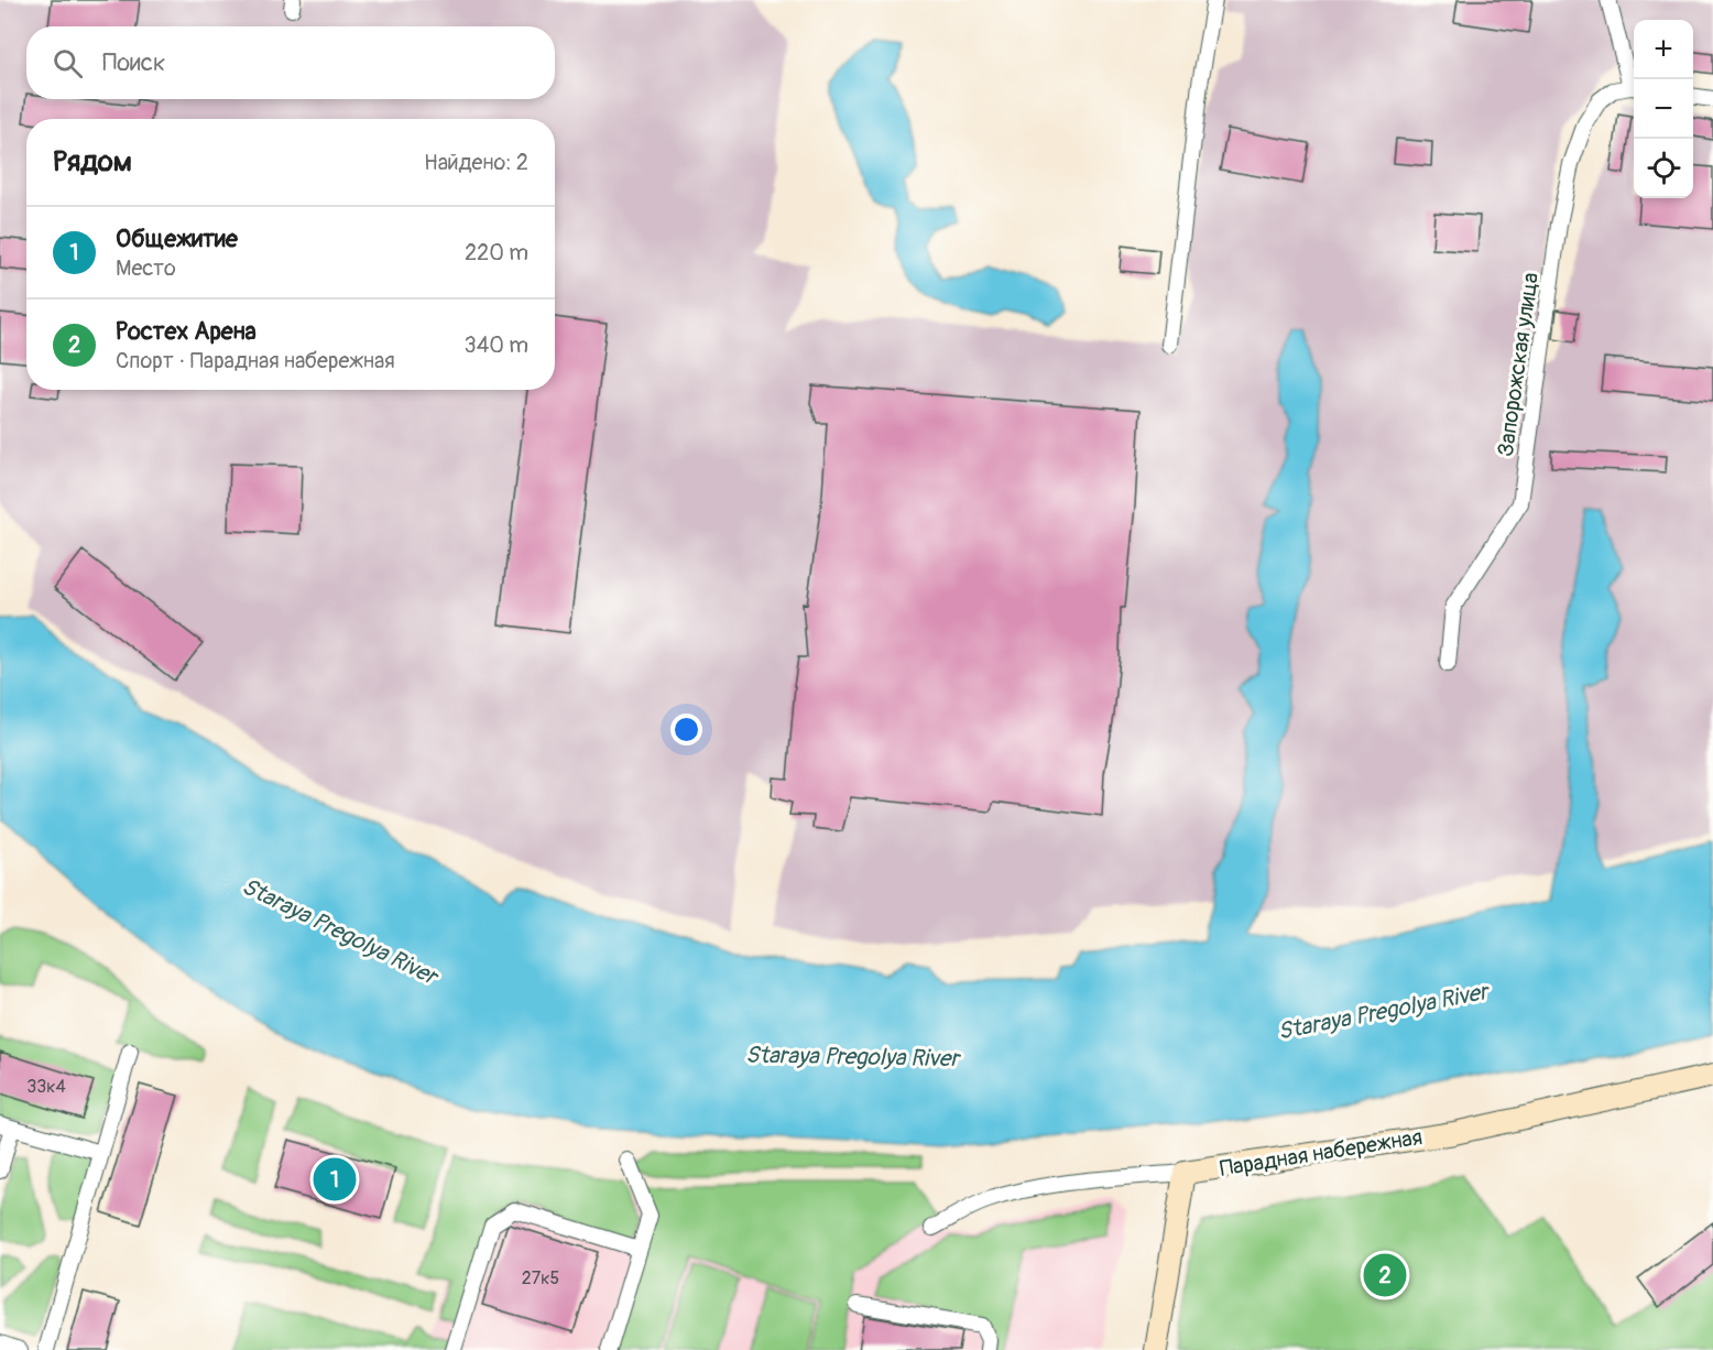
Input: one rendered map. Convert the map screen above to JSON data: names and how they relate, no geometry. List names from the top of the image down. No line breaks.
{"streets":{"main road":["Парадная набережная"],"street":["Запорожская улица"]},"water":["Staraya Pregolya River"],"house_numbers":["33к4","27к5"],"page":{"map_buttons":["+","−"],"search":"Поиск","heading":["Рядом","Найдено: 2"],"list":[{"mark":"1","name":"Общежитие","note":"Место","value":"220 m"},{"mark":"2","name":"Ростех Арена","note":"Спорт · Парадная набережная","value":"340 m"}],"pins":["1","2"]}}
